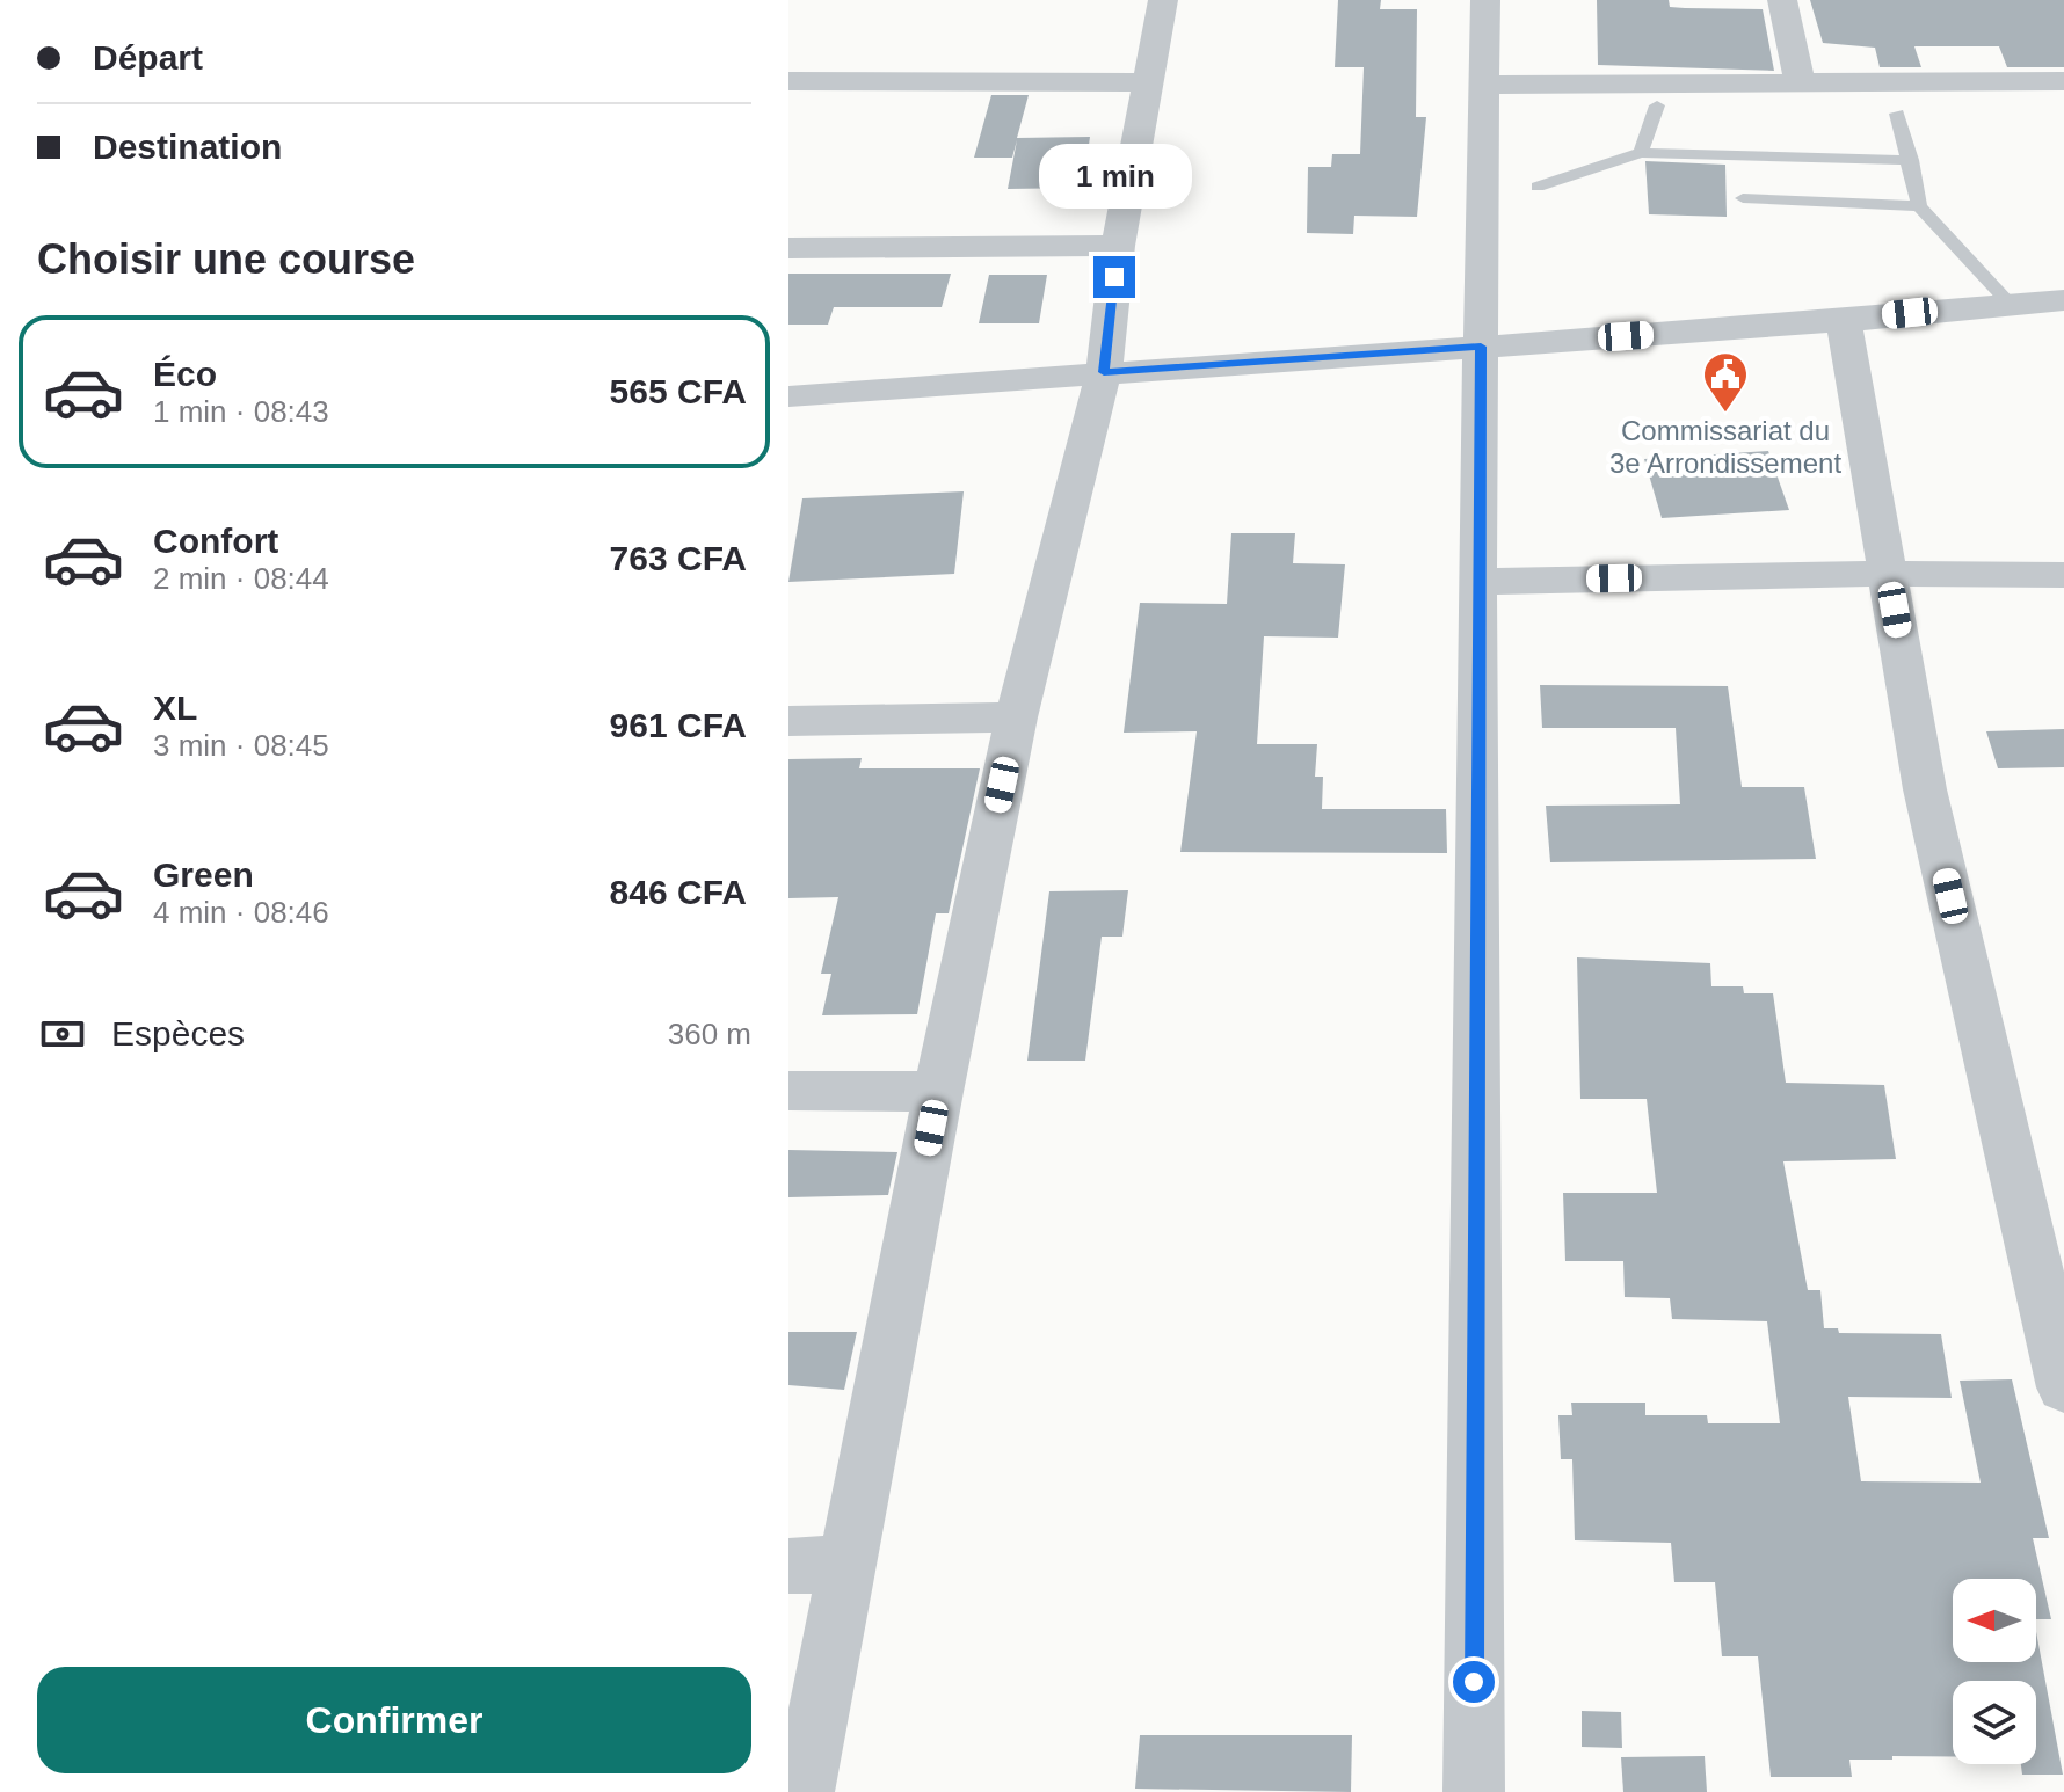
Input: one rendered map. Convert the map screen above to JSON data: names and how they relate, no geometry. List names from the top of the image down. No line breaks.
{"places":{"public building":["Commissariat du 3e Arrondissement"]},"north":"left","page":{"banner":["Départ","Destination"],"bubble":"1 min","heading":"Choisir une course","list":[{"name":"Éco","note":"1 min · 08:43","value":"565 CFA"},{"name":"Confort","note":"2 min · 08:44","value":"763 CFA"},{"name":"XL","note":"3 min · 08:45","value":"961 CFA"},{"name":"Green","note":"4 min · 08:46","value":"846 CFA"}],"pay":["Espèces","360 m"],"buttons":"Confirmer"}}
